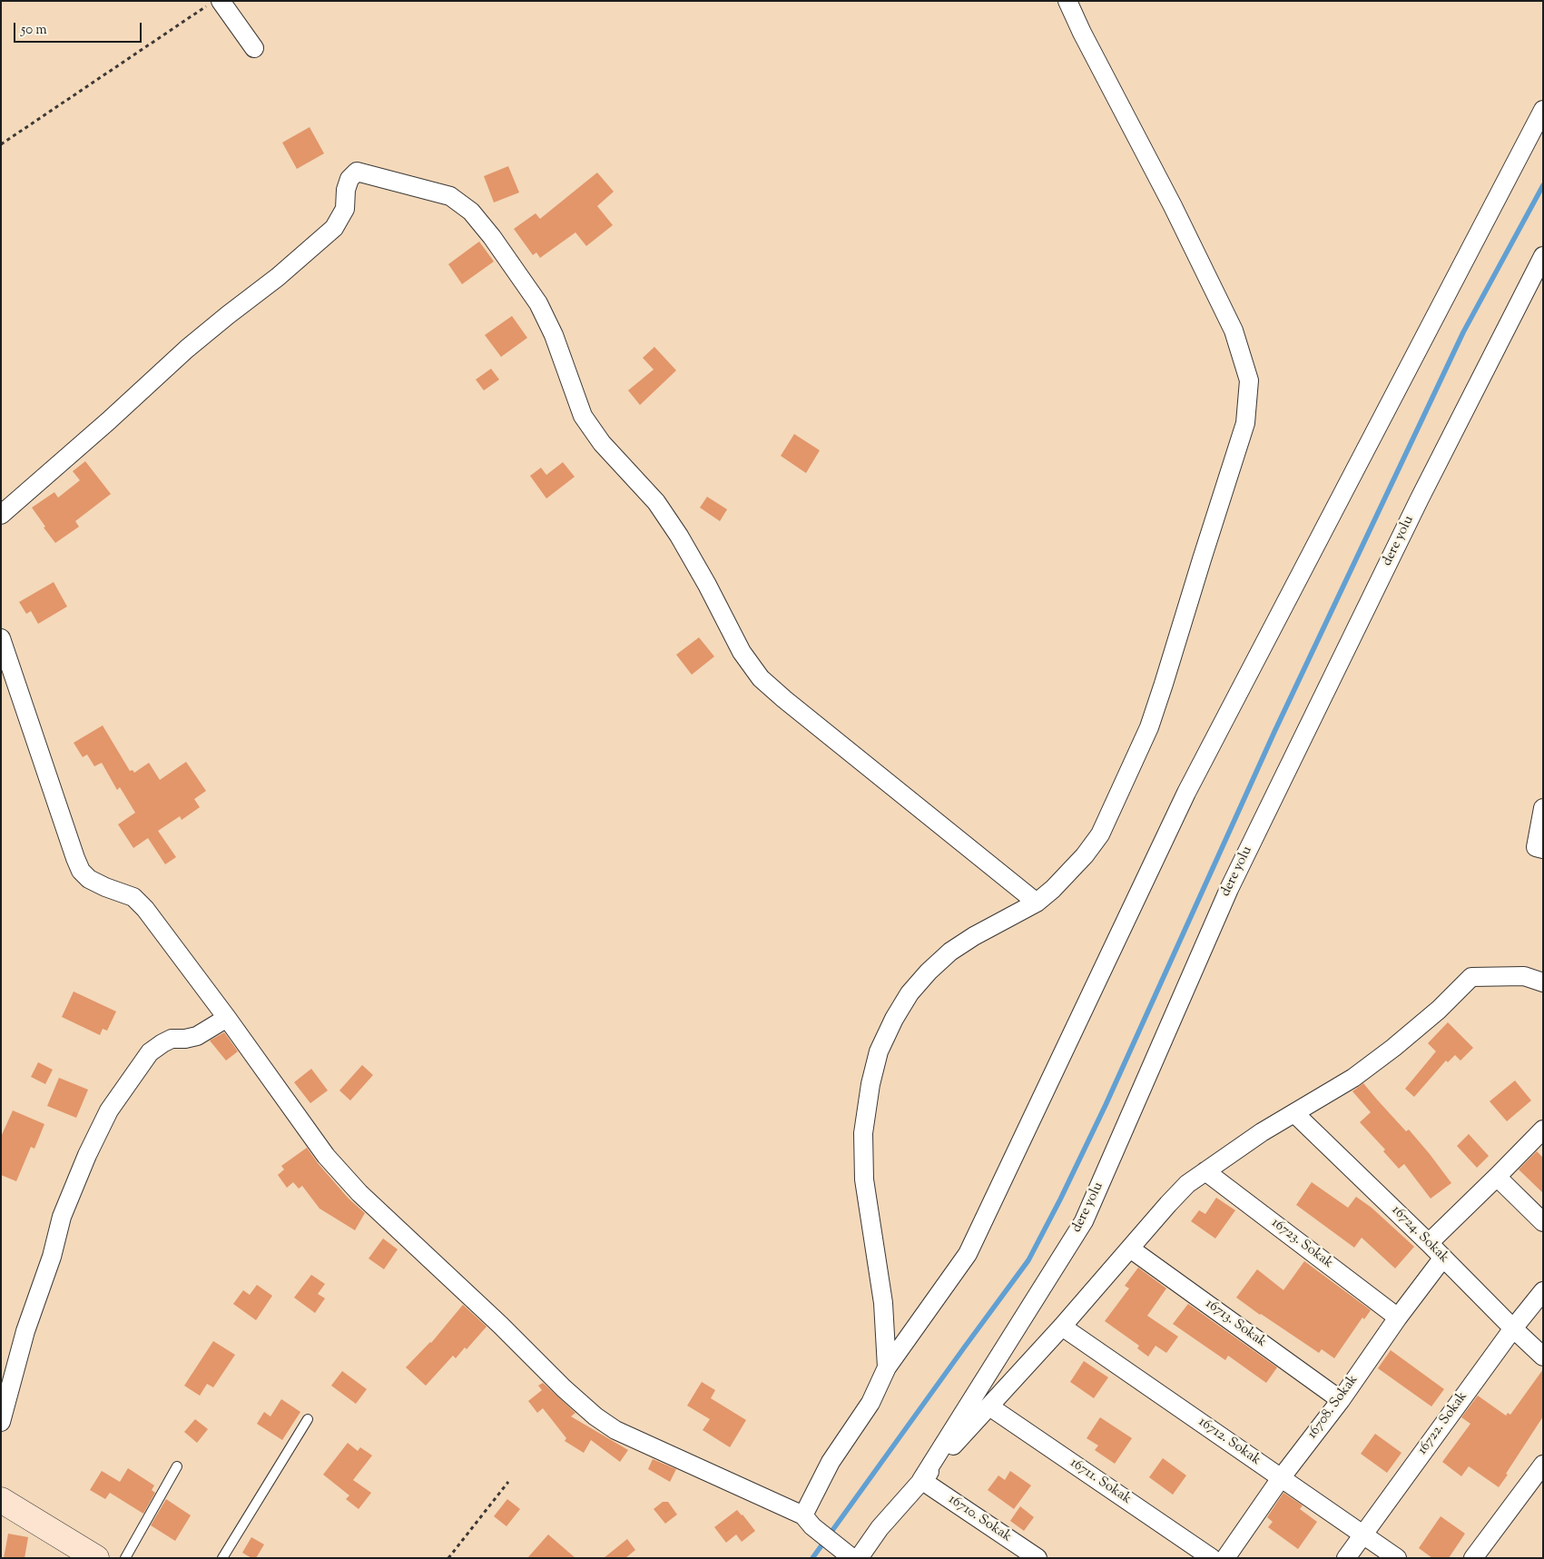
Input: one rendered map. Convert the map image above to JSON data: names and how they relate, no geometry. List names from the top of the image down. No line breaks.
{"streets":{"street":["dere yolu","16724. Sokak","16723. Sokak","16713. Sokak","16708. Sokak","16722. Sokak","16712. Sokak","16711. Sokak","16710. Sokak"]},"crossings":[["dere yolu","16710. Sokak"],["16724. Sokak","16708. Sokak"],["16724. Sokak","16722. Sokak"],["16723. Sokak","16708. Sokak"],["16713. Sokak","16708. Sokak"],["16708. Sokak","16712. Sokak"],["16722. Sokak","16712. Sokak"]],"scale_bar":"50 m"}
